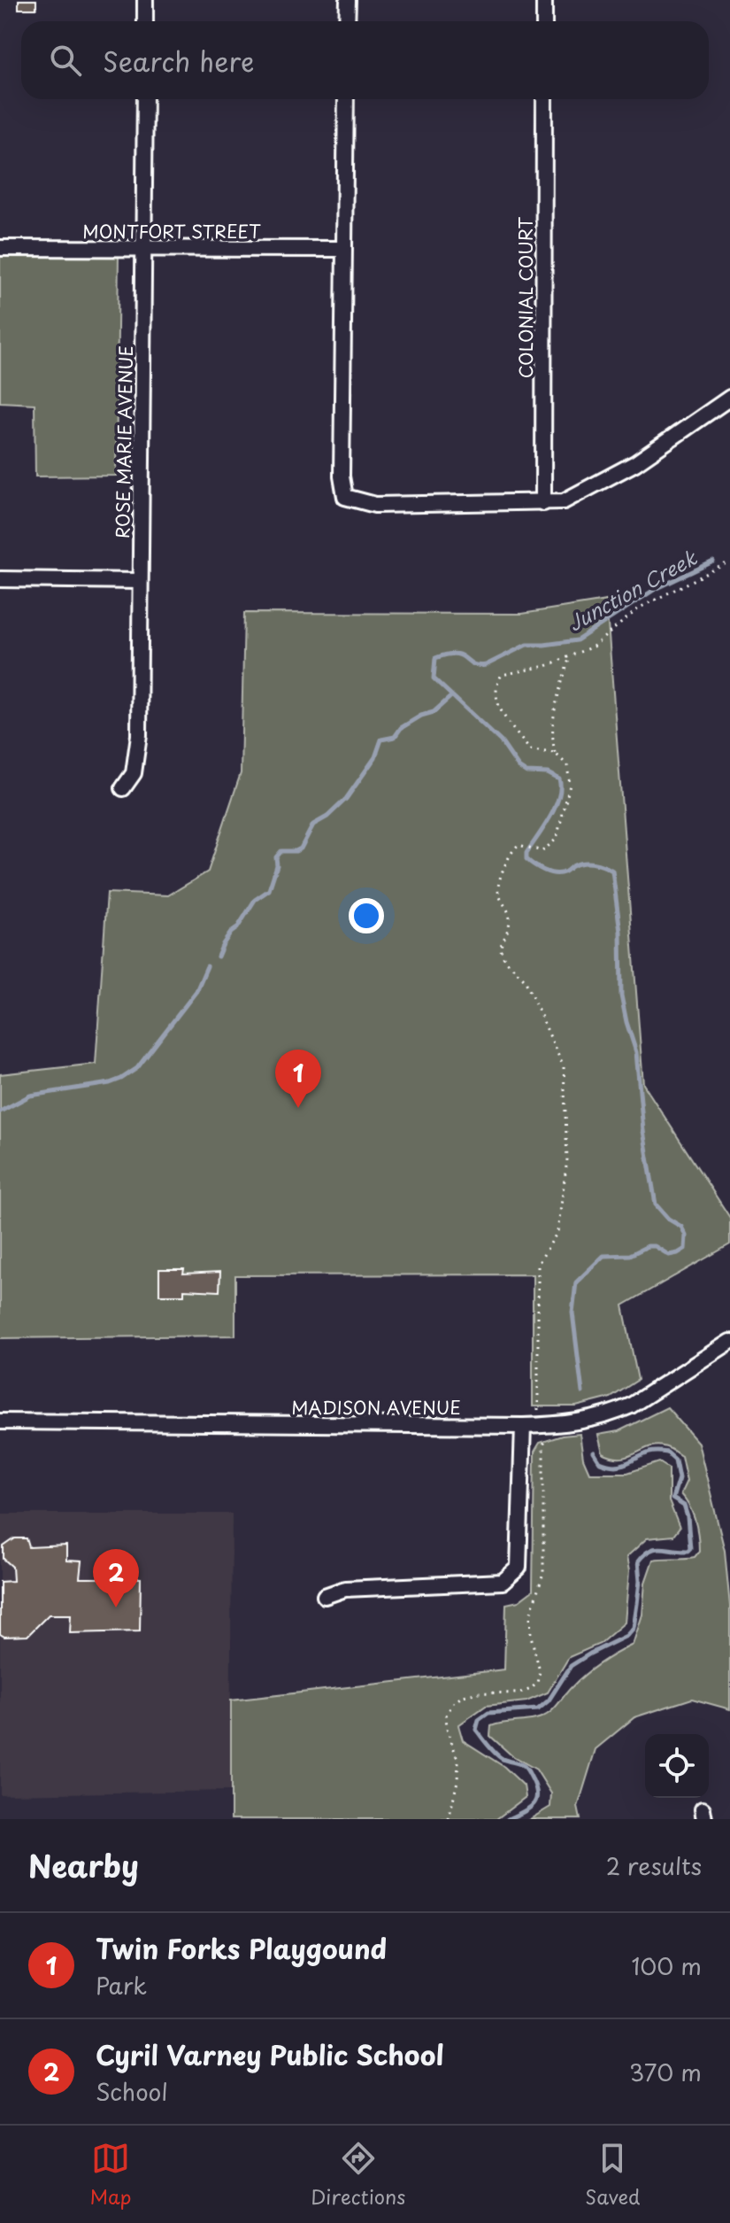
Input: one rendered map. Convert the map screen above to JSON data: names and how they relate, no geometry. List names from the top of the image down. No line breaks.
{"streets":{"street":["MONTFORT STREET","COLONIAL COURT","ROSE MARIE AVENUE","MADISON AVENUE"]},"crossings":[["MONTFORT STREET","ROSE MARIE AVENUE"]],"water":["Junction Creek"],"page":{"search":"Search here","pins":["1","2"],"heading":["Nearby","2 results"],"list":[{"mark":"1","name":"Twin Forks Playgound","note":"Park","value":"100 m"},{"mark":"2","name":"Cyril Varney Public School","note":"School","value":"370 m"}],"nav":["Map","Directions","Saved"]}}
